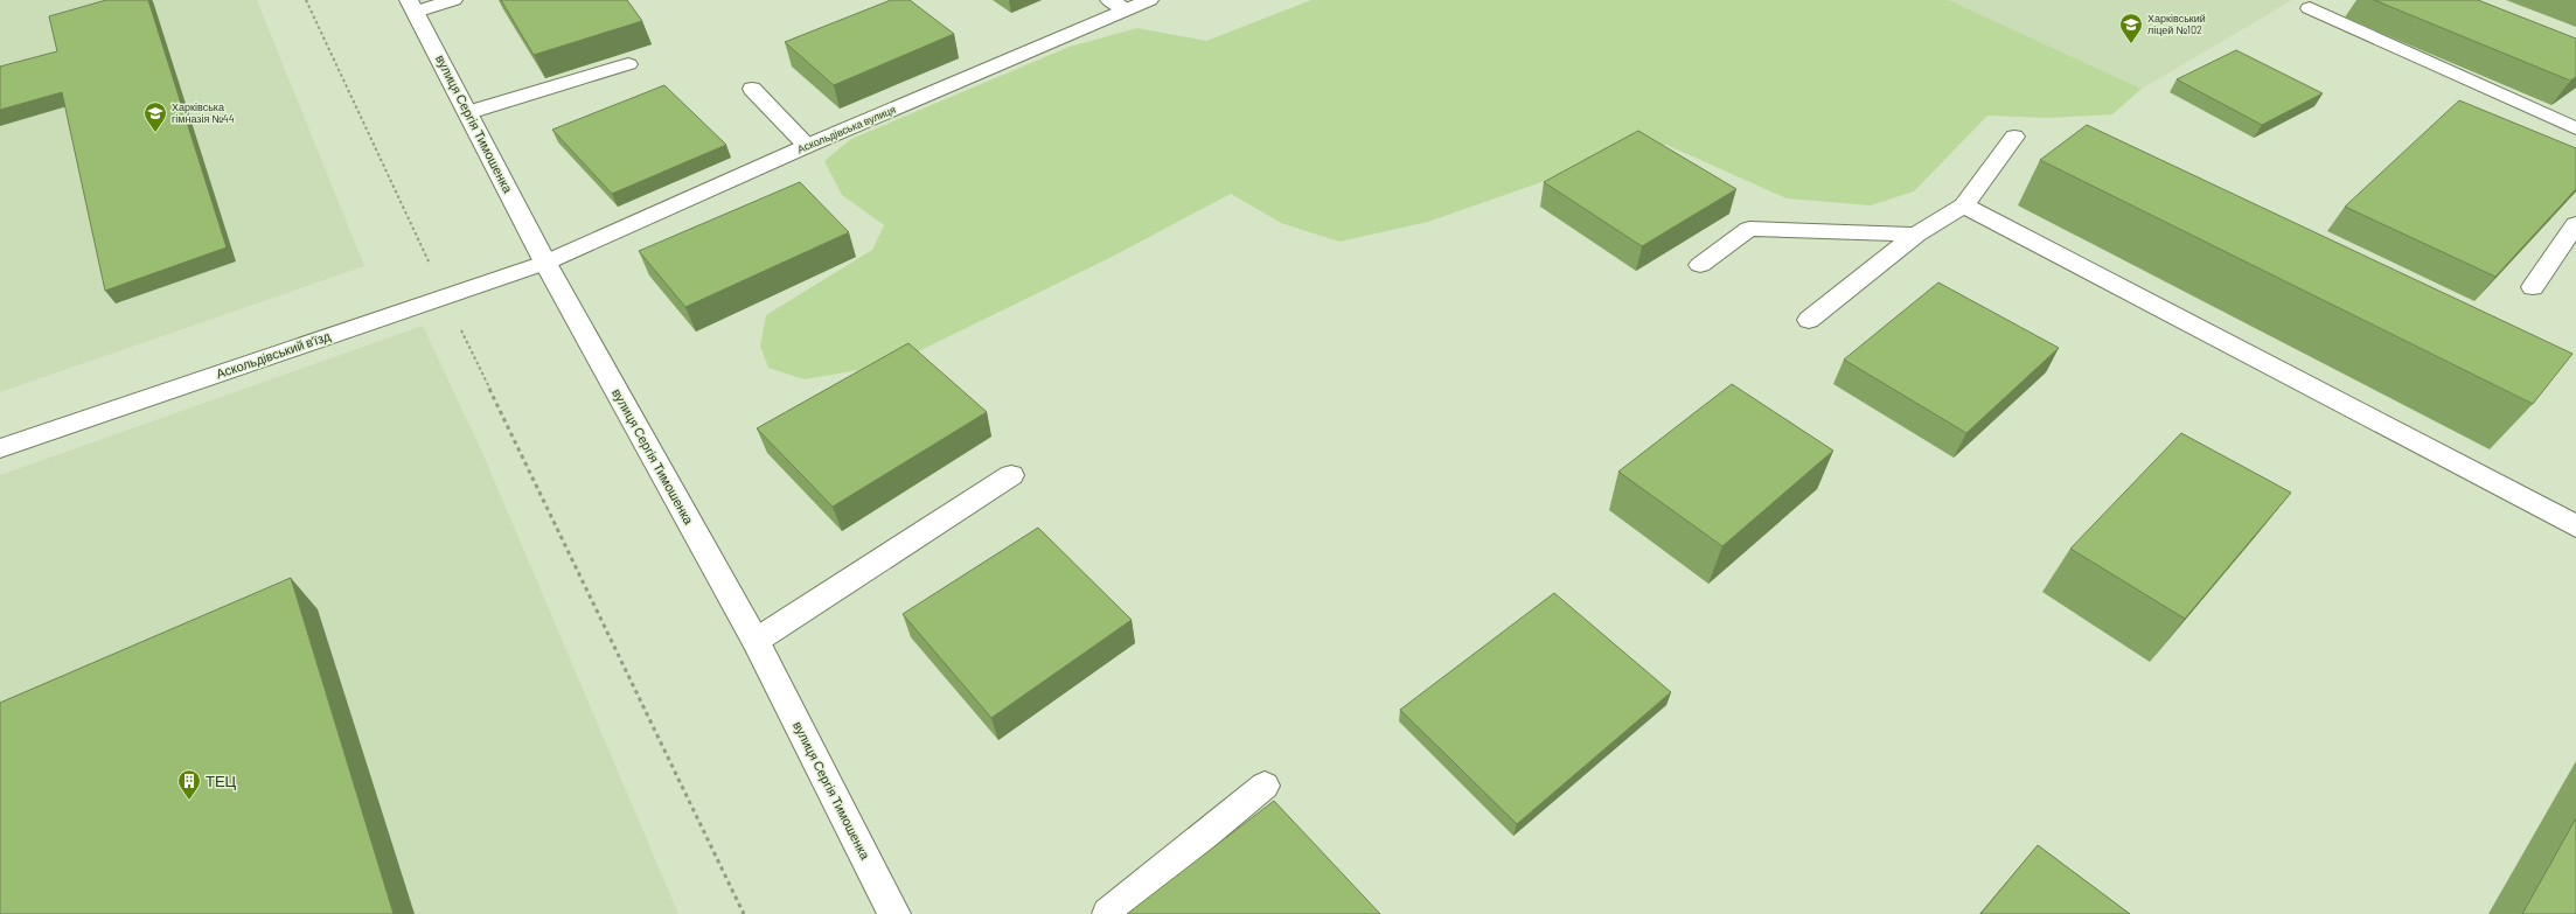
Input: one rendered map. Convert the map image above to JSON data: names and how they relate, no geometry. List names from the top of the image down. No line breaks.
{"streets":{"street":["вулиця Сергія Тимошенка","Аскольдівська вулиця","Аскольдівський в'їзд"]},"crossings":[["вулиця Сергія Тимошенка","Аскольдівська вулиця"],["вулиця Сергія Тимошенка","Аскольдівський в'їзд"],["Аскольдівська вулиця","Аскольдівський в'їзд"]],"places":{"school or university":["Харківський ліцей №102","Харківська гімназія №44"],"building":["ТЕЦ"]}}
